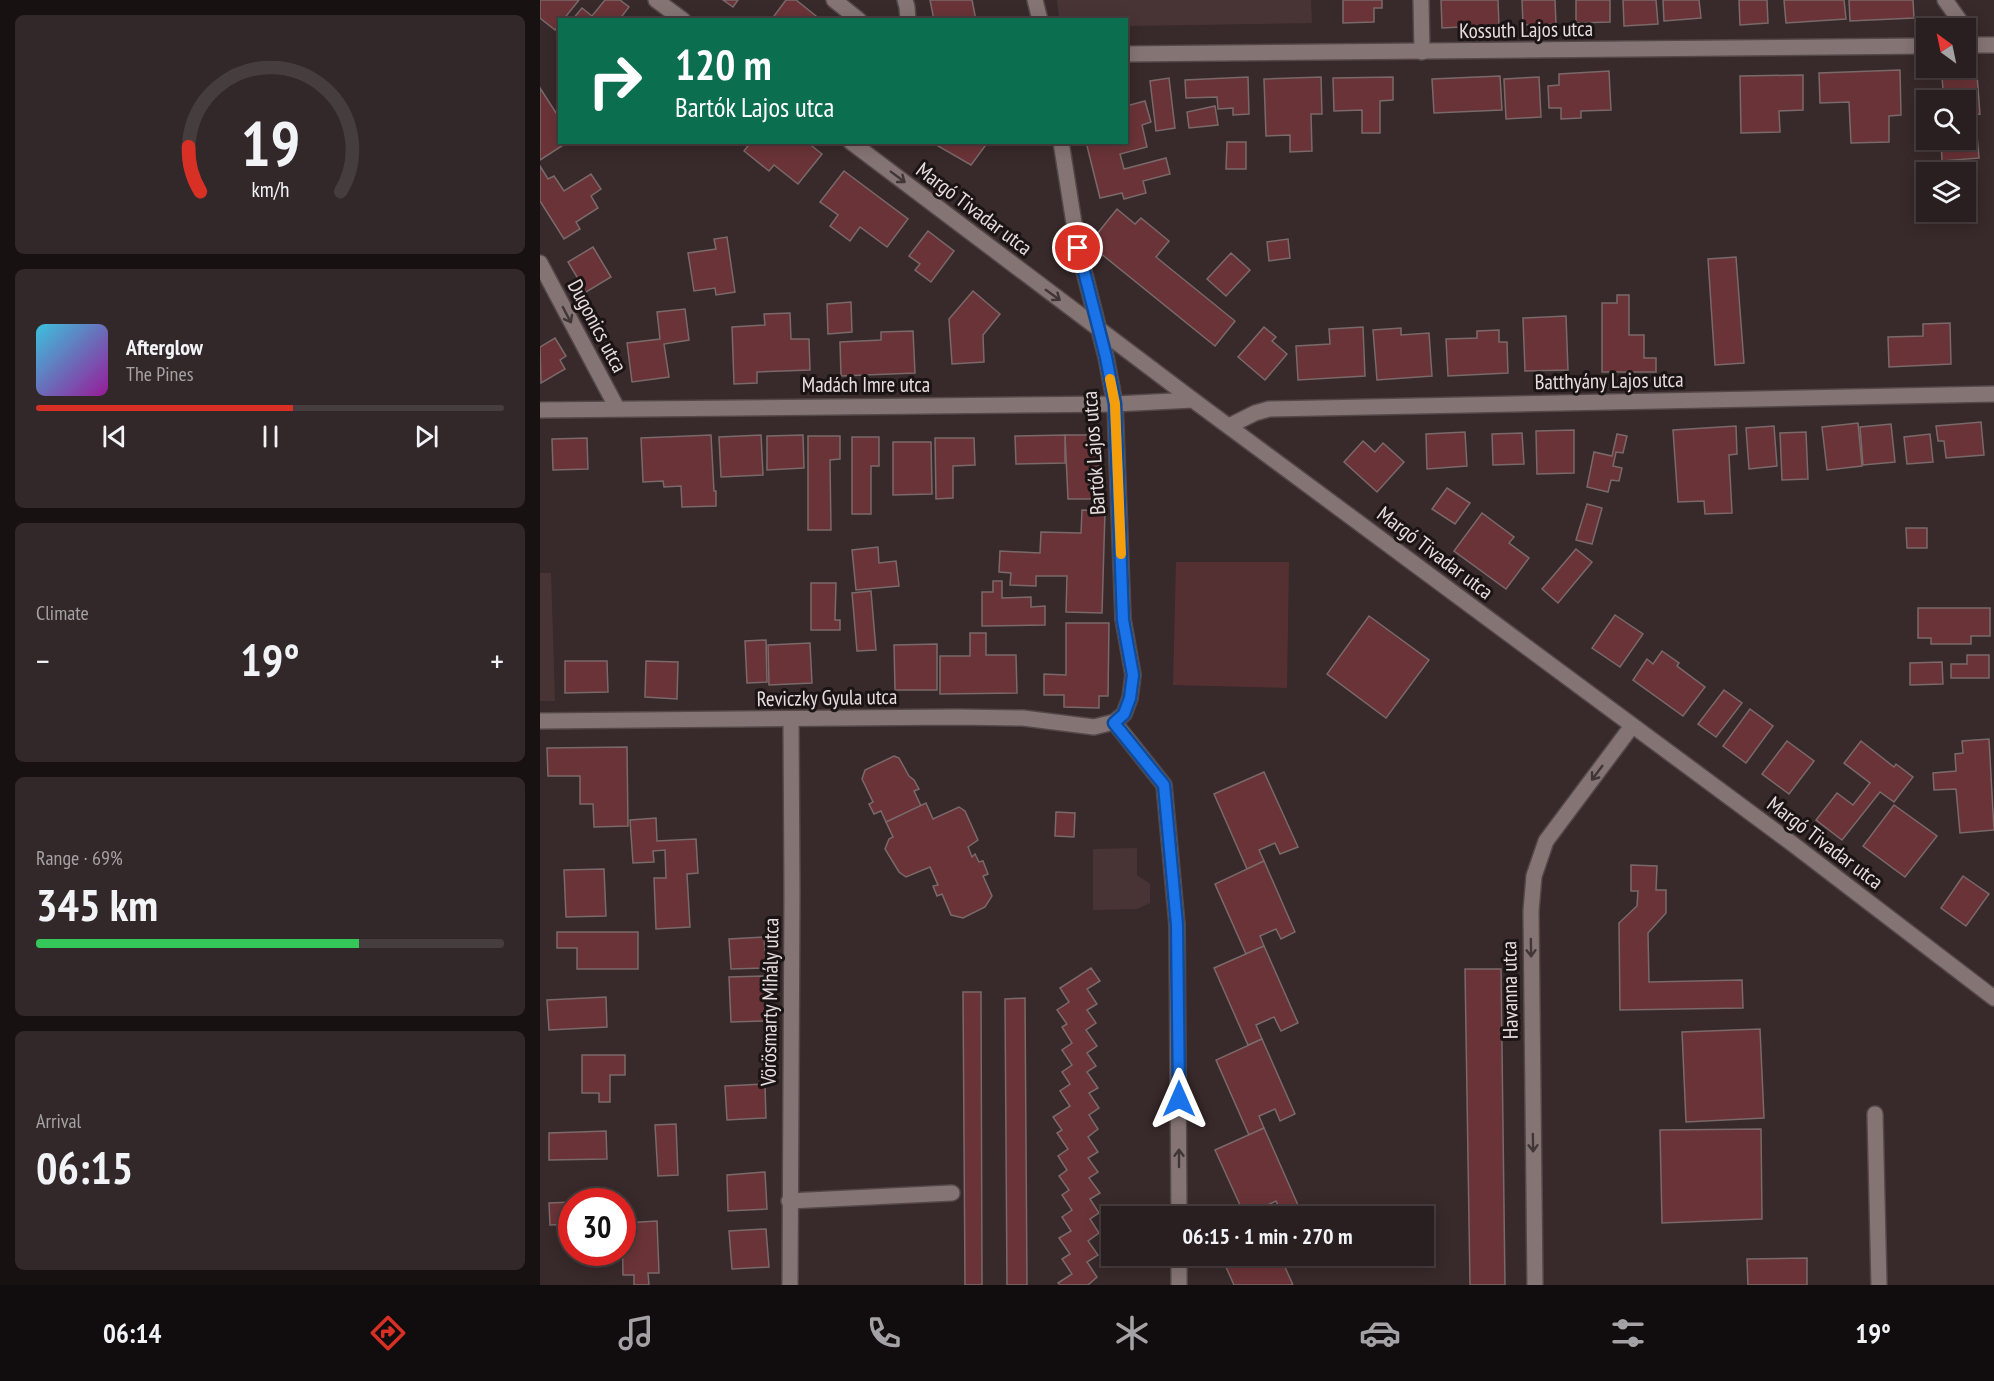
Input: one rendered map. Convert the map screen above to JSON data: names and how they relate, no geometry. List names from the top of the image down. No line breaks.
{"streets":{"street":["Kossuth Lajos utca","Margó Tivadar utca","Dugonics utca","Batthyány Lajos utca","Madách Imre utca","Bartók Lajos utca","Reviczky Gyula utca","Havanna utca","Vörösmarty Mihály utca"]},"crossings":[["Margó Tivadar utca","Batthyány Lajos utca"],["Margó Tivadar utca","Madách Imre utca"],["Margó Tivadar utca","Bartók Lajos utca"],["Margó Tivadar utca","Havanna utca"],["Dugonics utca","Madách Imre utca"],["Madách Imre utca","Bartók Lajos utca"],["Bartók Lajos utca","Reviczky Gyula utca"],["Reviczky Gyula utca","Vörösmarty Mihály utca"]],"one_way":["Dugonics utca","Havanna utca"],"north":"top left","page":{"turn":["120 m","Bartók Lajos utca"],"song":["Afterglow","The Pines"],"tile":["Climate",["Range · 69%","345 km"],["Arrival","06:15"]],"heat":["−","19°","+"],"limit":"30","trip":"06:15 · 1 min · 270 m","tabs":["06:14","19°"],"gauge":["19","km/h"]}}
